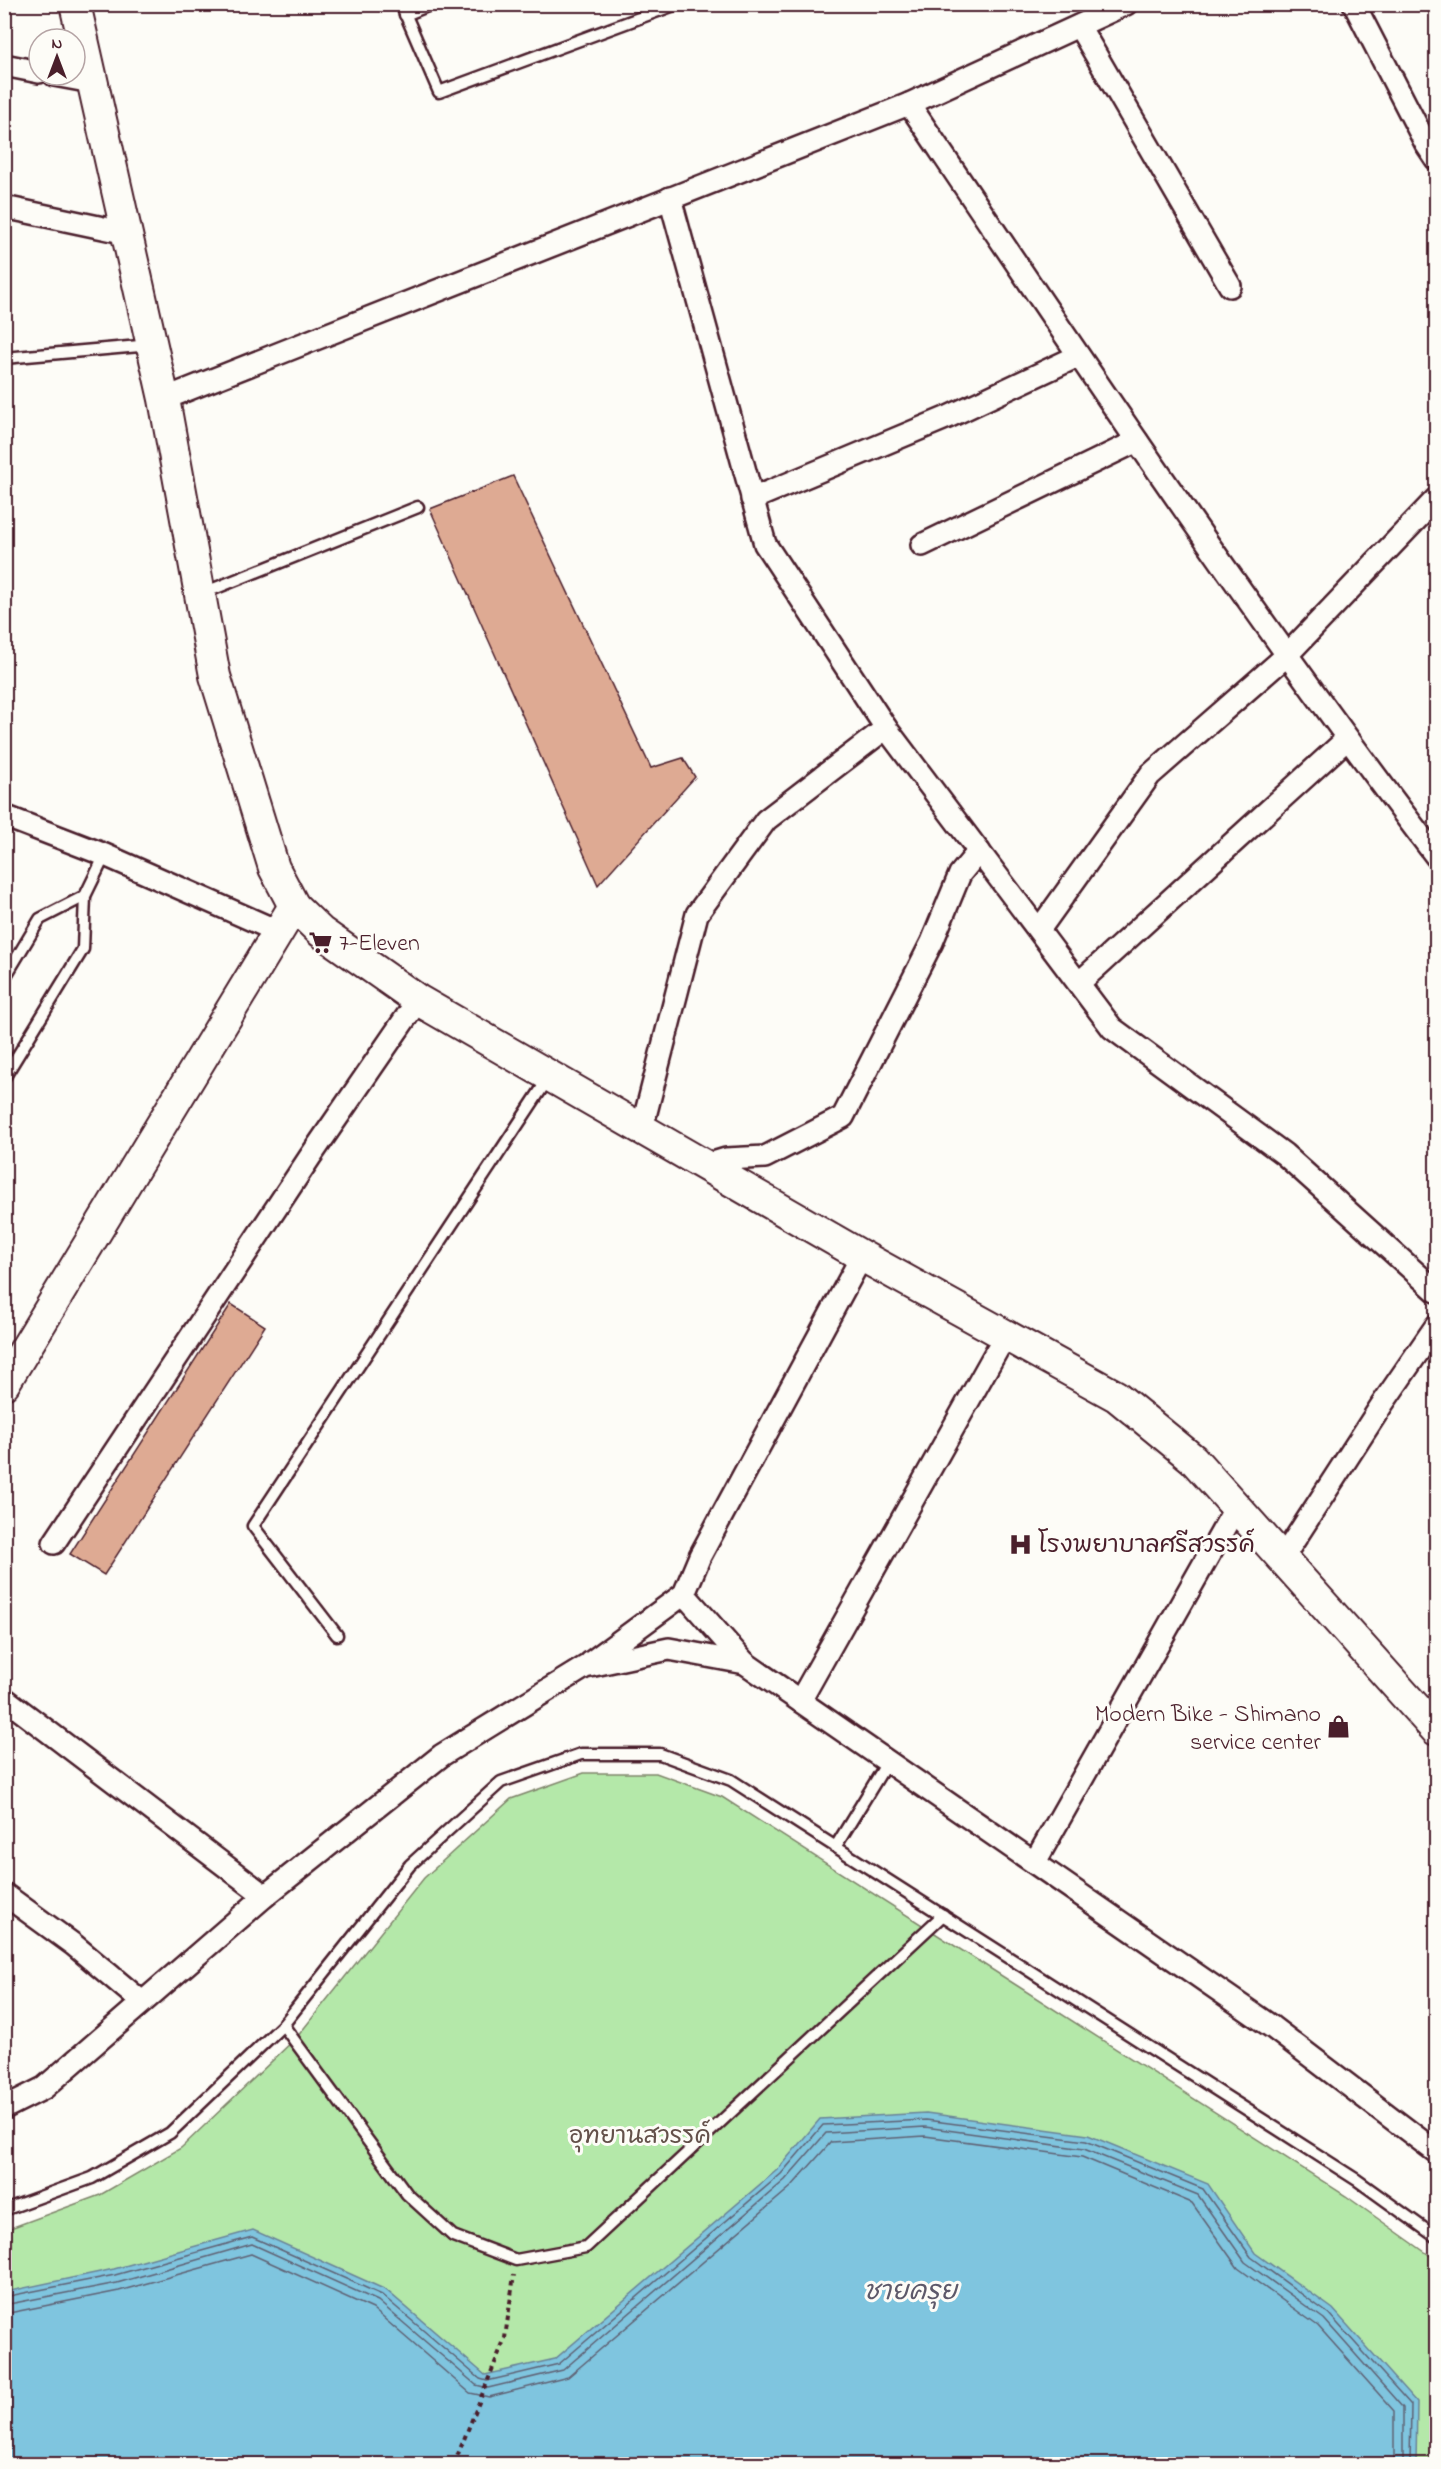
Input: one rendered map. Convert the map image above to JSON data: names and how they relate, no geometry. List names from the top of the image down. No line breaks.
{"water":["ชายครุย"],"parks":["อุทยานสวรรค์"],"places":{"supermarket":["7-Eleven"],"hospital":["โรงพยาบาลศรีสวรรค์"],"shop":["Modern Bike - Shimano service center"]},"north":"top"}
